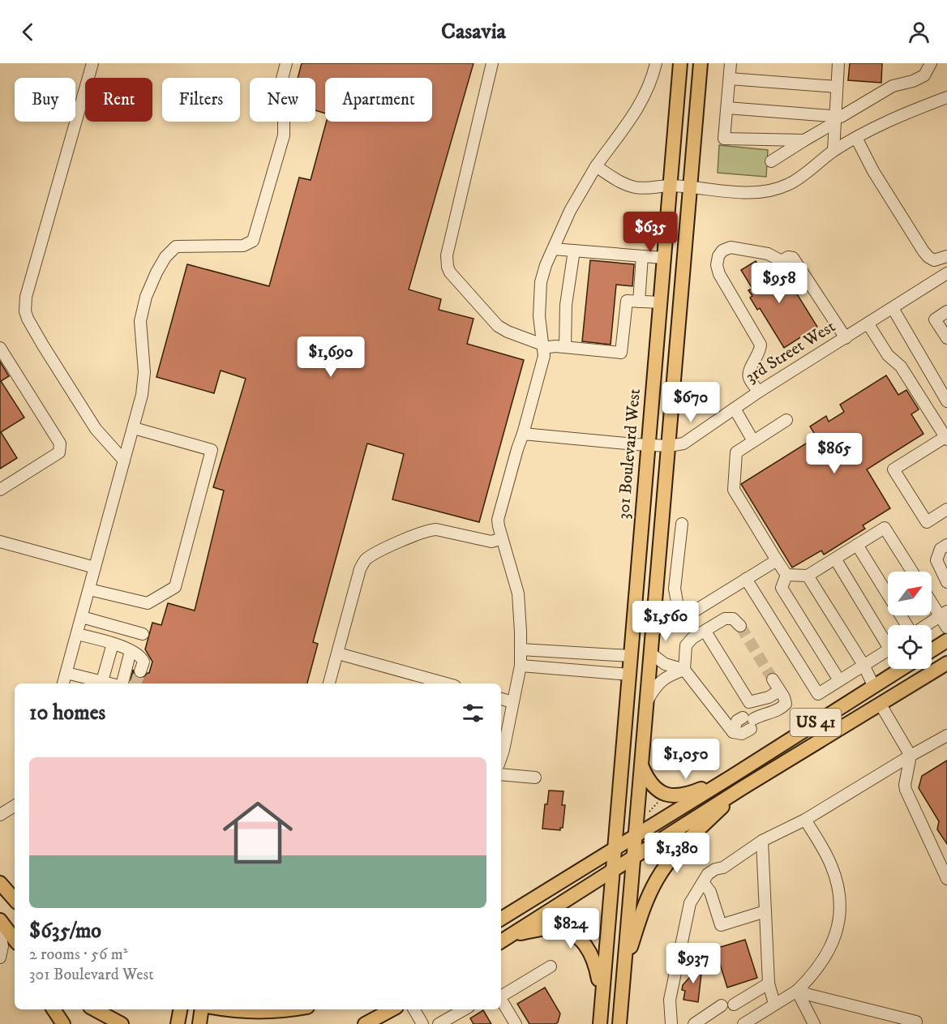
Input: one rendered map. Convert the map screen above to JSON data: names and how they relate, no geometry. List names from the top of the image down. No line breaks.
{"streets":{"main road":["301 Boulevard West","US 41"],"street":["3rd Street West"]},"crossings":[["3rd Street West","301 Boulevard West"],["301 Boulevard West","US 41"]],"north":"top right","page":{"header":"Casavia","chip":["Buy","Rent","Filters","New","Apartment"],"price":["$635","$958","$1,690","$670","$865","$1,560","$1,050","$1,380","$824","$937"],"heading":"10 homes","list":[{"name":"$635/mo","note":"2 rooms · 56 m² · 301 Boulevard West"}]}}
